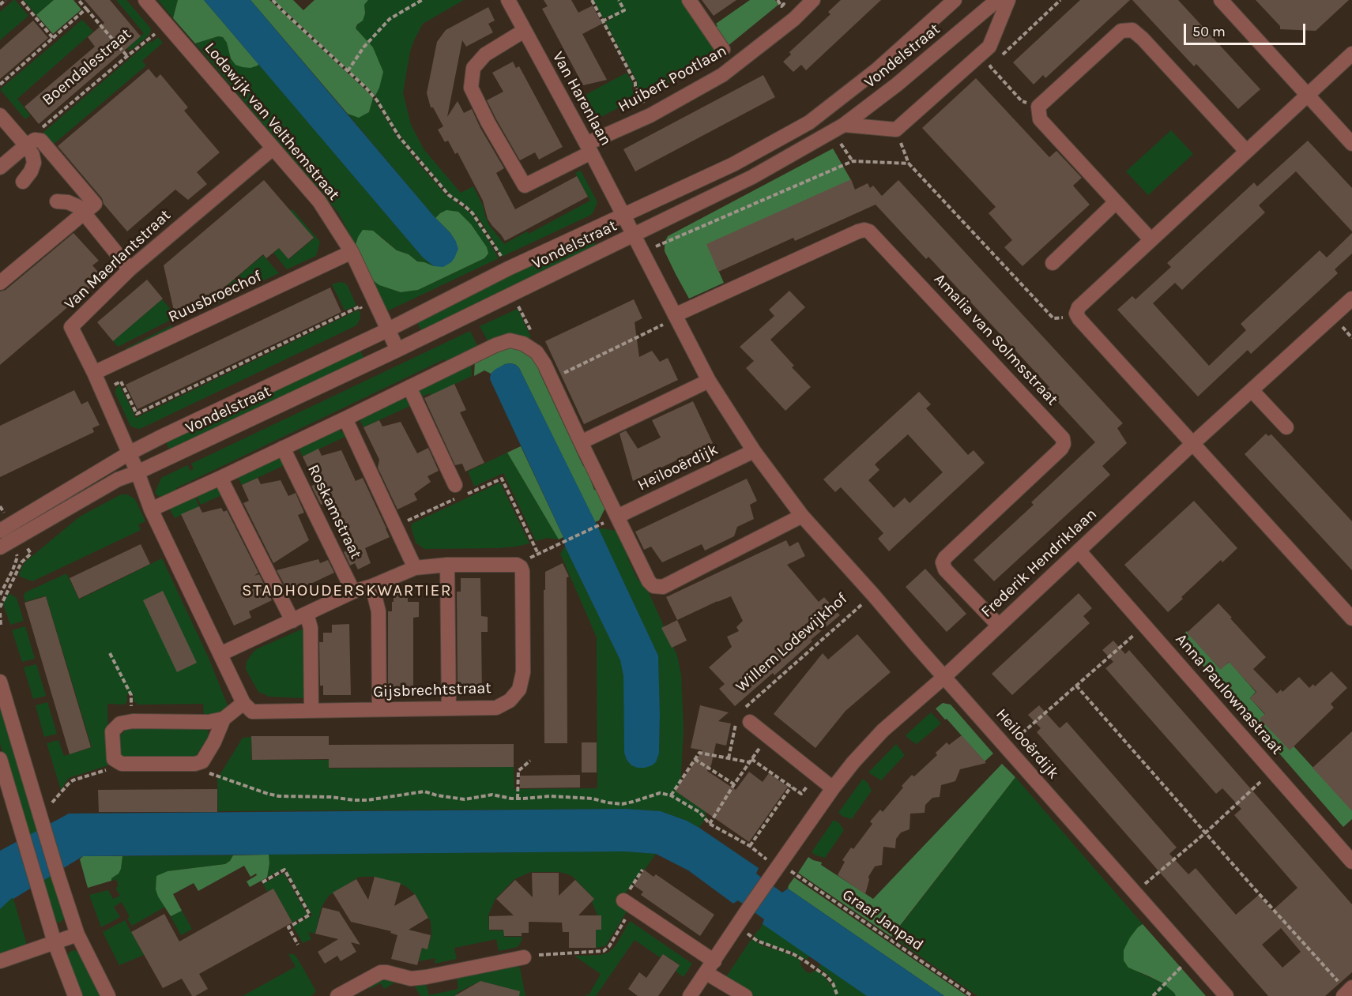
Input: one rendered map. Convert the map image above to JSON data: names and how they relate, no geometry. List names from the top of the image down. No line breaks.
{"streets":{"street":["Vondelstraat","Huibert Pootlaan","Van Harenlaan","Lodewijk van Velthemstraat","Van Maerlantstraat","Ruusbroechof","Amalia van Solmsstraat","Heilooërdijk","Roskamstraat","Frederik Hendriklaan","Gijsbrechtstraat","Anna Paulownastraat"],"path":["Boendalestraat","Willem Lodewijkhof","Graaf Janpad"]},"crossings":[["Vondelstraat","Van Harenlaan"],["Vondelstraat","Lodewijk van Velthemstraat"],["Vondelstraat","Van Maerlantstraat"],["Vondelstraat","Heilooërdijk"],["Boendalestraat","Lodewijk van Velthemstraat"],["Huibert Pootlaan","Van Harenlaan"],["Van Harenlaan","Heilooërdijk"],["Lodewijk van Velthemstraat","Van Maerlantstraat"],["Lodewijk van Velthemstraat","Ruusbroechof"],["Van Maerlantstraat","Ruusbroechof"],["Amalia van Solmsstraat","Heilooërdijk"],["Amalia van Solmsstraat","Frederik Hendriklaan"],["Heilooërdijk","Frederik Hendriklaan"],["Heilooërdijk","Willem Lodewijkhof"],["Frederik Hendriklaan","Anna Paulownastraat"],["Frederik Hendriklaan","Graaf Janpad"]],"districts":["STADHOUDERSKWARTIER"],"scale_bar":"50 m"}
